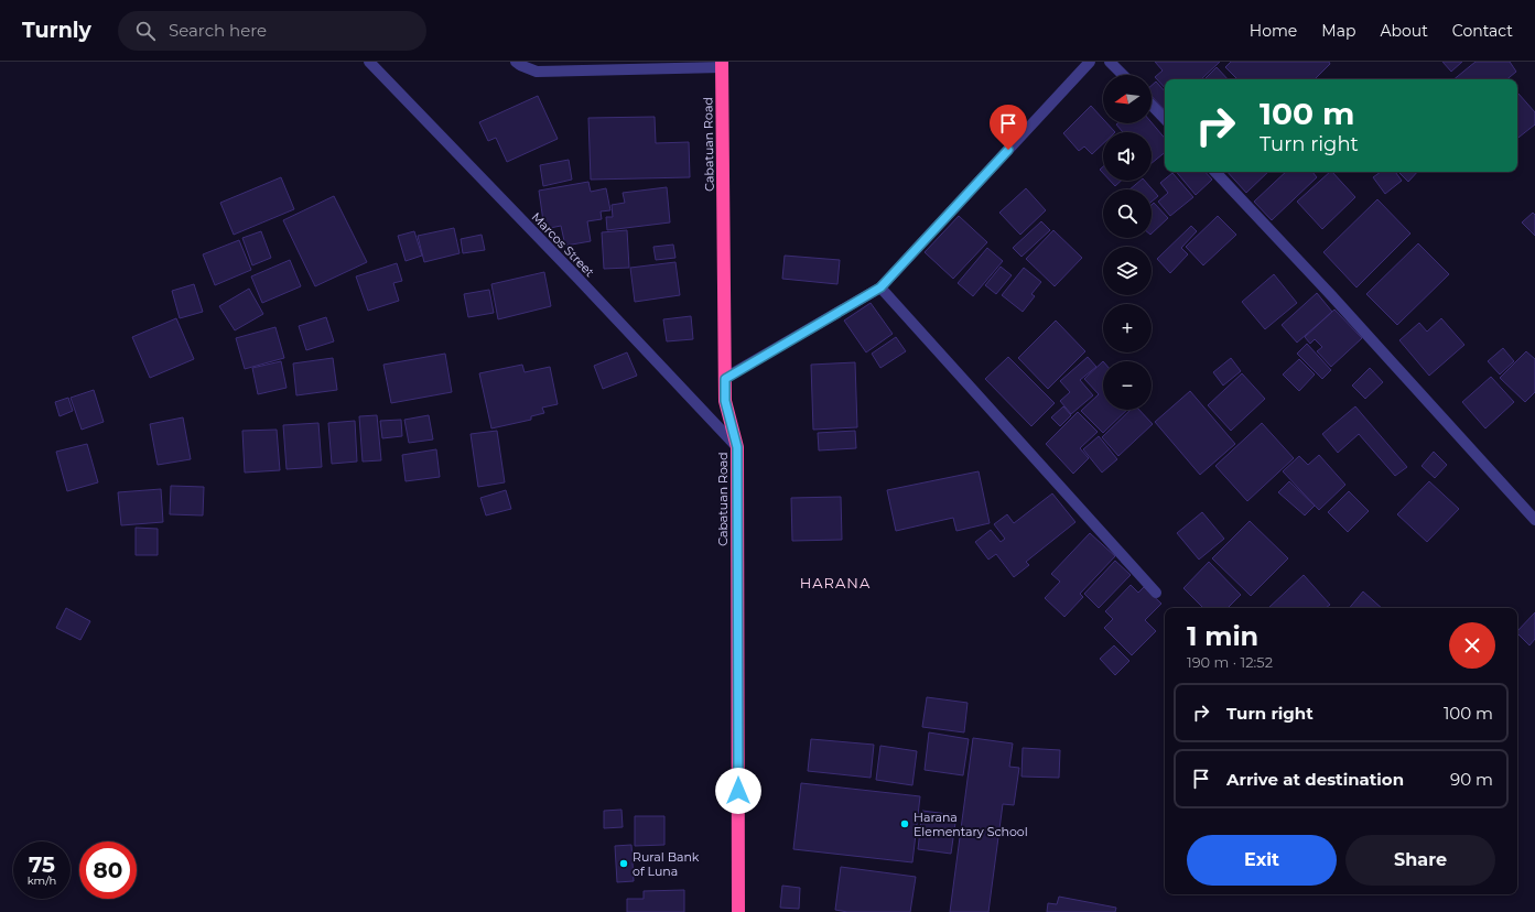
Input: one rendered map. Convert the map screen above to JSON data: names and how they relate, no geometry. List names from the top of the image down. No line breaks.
{"streets":{"highway":["Cabatuan Road"],"street":["Marcos Street"]},"crossings":[["Cabatuan Road","Marcos Street"]],"districts":["HARANA"],"places":["Harana Elementary School","Rural Bank of Luna"],"north":"left","page":{"header":"Turnly","search":"Search here","nav":["Home","Map","About","Contact"],"map_buttons":["+","−"],"turn":["100 m","Turn right"],"heading":["1 min","190 m · 12:52"],"list":[{"name":"Turn right","value":"100 m"},{"name":"Arrive at destination","value":"90 m"}],"buttons":["Exit","Share"],"speed":"75 km/h","limit":"80"}}
